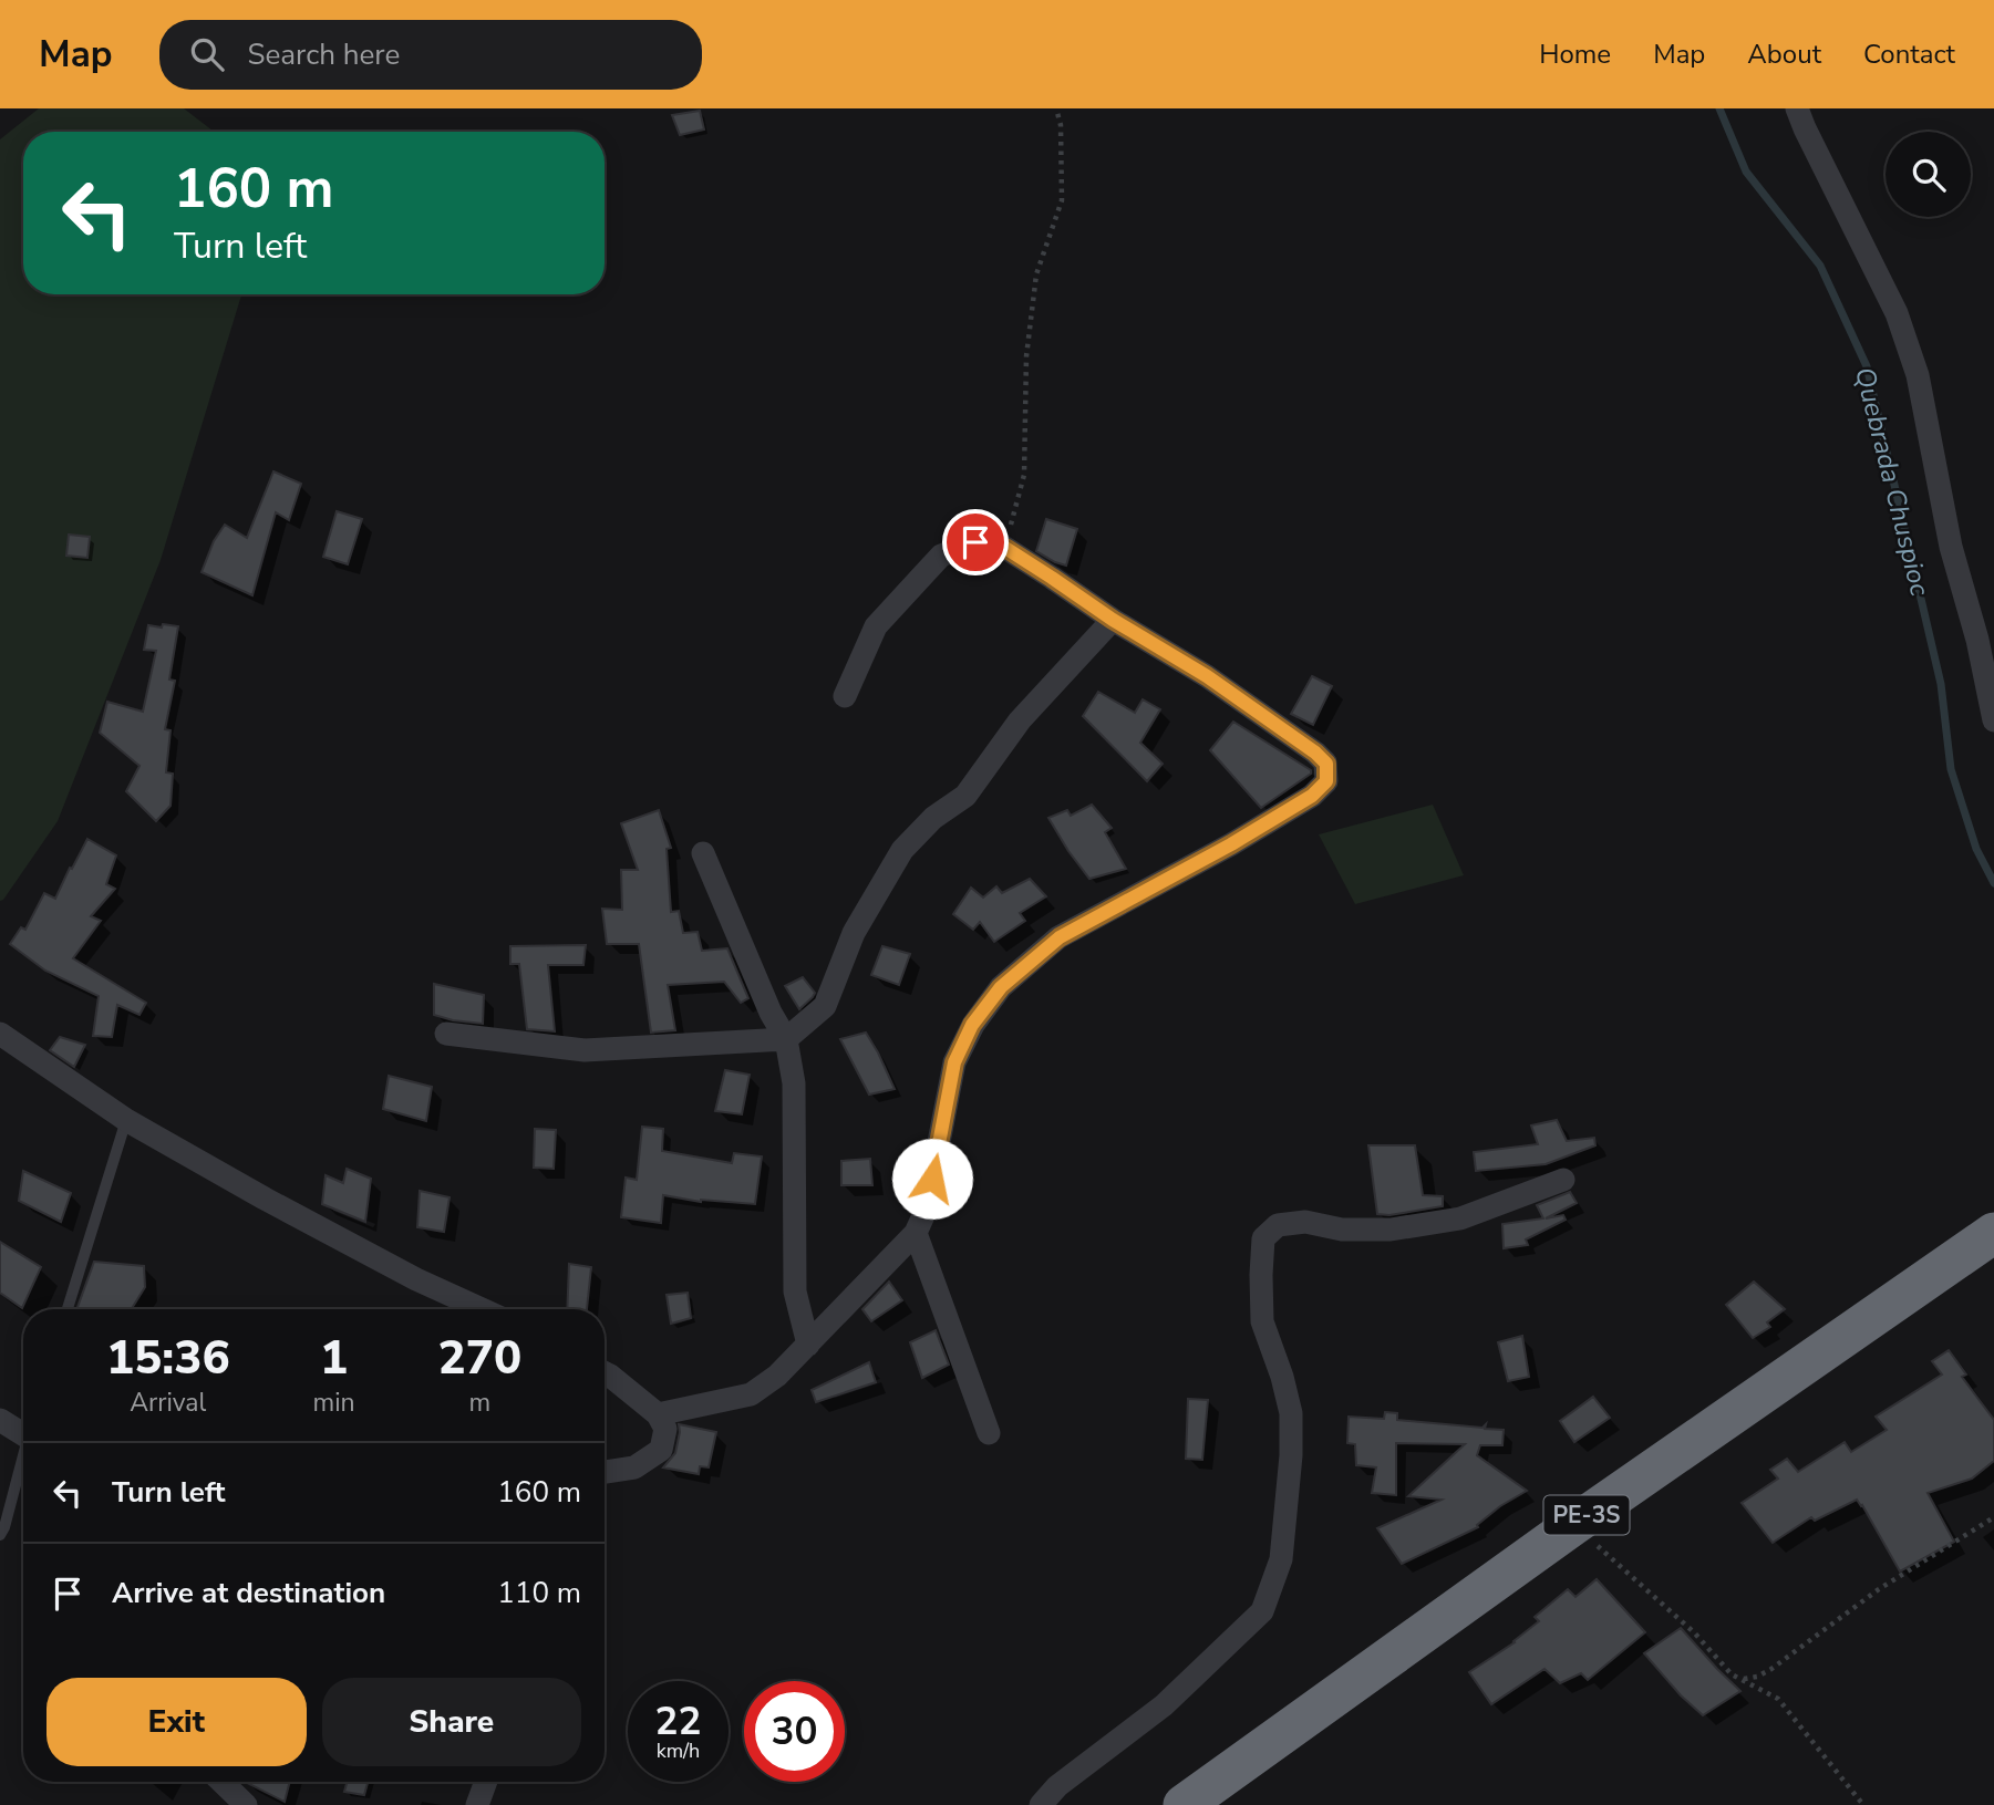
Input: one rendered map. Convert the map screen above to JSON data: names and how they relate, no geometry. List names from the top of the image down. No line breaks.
{"streets":{"highway":["PE-3S"]},"water":["Quebrada Chuspioc"],"page":{"header":"Map","search":"Search here","nav":["Home","Map","About","Contact"],"turn":["160 m","Turn left"],"eta":["15:36","Arrival","1","min","270","m"],"list":[{"name":"Turn left","value":"160 m"},{"name":"Arrive at destination","value":"110 m"}],"buttons":["Exit","Share"],"speed":"22 km/h","limit":"30"}}
